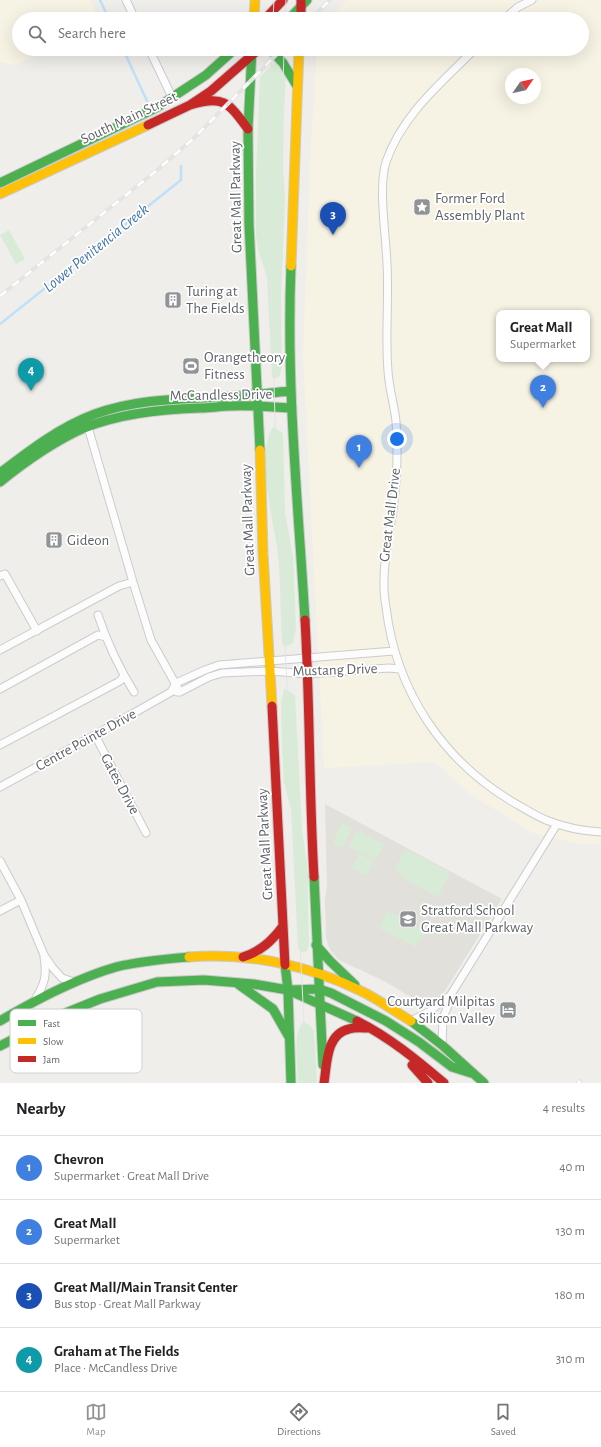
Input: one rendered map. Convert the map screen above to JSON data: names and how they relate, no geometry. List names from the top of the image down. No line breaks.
{"streets":{"main road":["South Main Street","Great Mall Parkway","McCandless Drive"],"street":["Great Mall Drive","Mustang Drive","Centre Pointe Drive","Gates Drive"]},"crossings":[["Great Mall Parkway","McCandless Drive"],["Great Mall Parkway","Mustang Drive"],["Great Mall Parkway","Centre Pointe Drive"],["Great Mall Drive","Mustang Drive"],["Mustang Drive","Centre Pointe Drive"],["Centre Pointe Drive","Gates Drive"]],"water":["Lower Penitencia Creek"],"places":{"place":["Former Ford Assembly Plant"],"building":["Turing at The Fields","Gideon"],"sports":["Orangetheory Fitness"],"school or university":["Stratford School Great Mall Parkway"],"hotel":["Courtyard Milpitas Silicon Valley"]},"legend":["Fast","Slow","Jam"],"north":"top right","page":{"search":"Search here","pins":["3","4","2","1"],"popup":["Great Mall","Supermarket"],"heading":["Nearby","4 results"],"list":[{"mark":"1","name":"Chevron","note":"Supermarket · Great Mall Drive","value":"40 m"},{"mark":"2","name":"Great Mall","note":"Supermarket","value":"130 m"},{"mark":"3","name":"Great Mall/Main Transit Center","note":"Bus stop · Great Mall Parkway","value":"180 m"},{"mark":"4","name":"Graham at The Fields","note":"Place · McCandless Drive","value":"310 m"}],"nav":["Map","Directions","Saved"]}}
